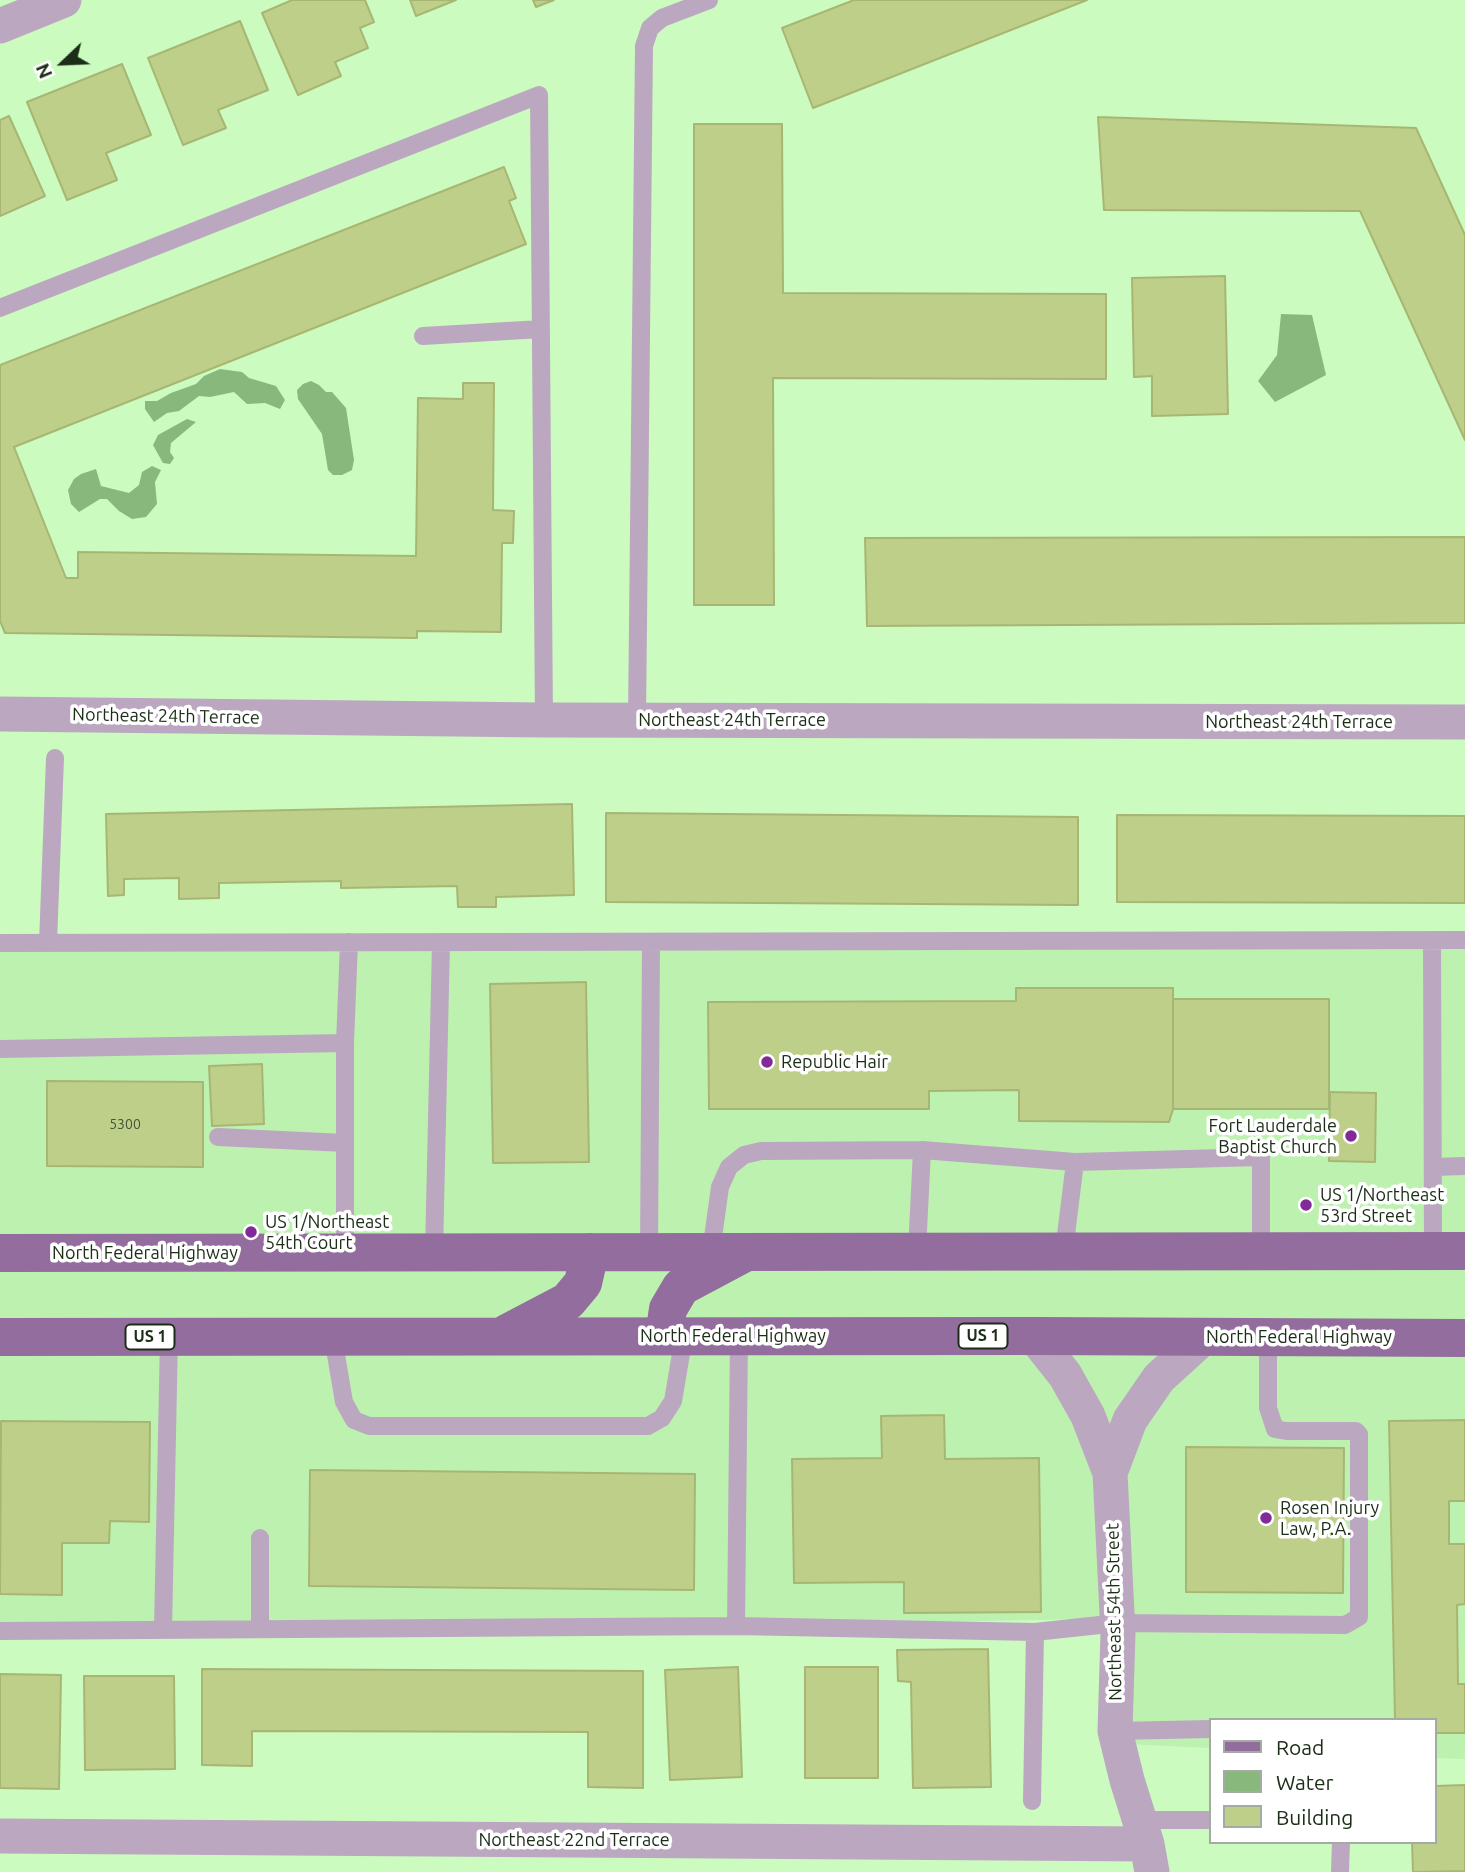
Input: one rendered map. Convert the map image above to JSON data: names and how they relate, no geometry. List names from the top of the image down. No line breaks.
{"streets":{"main road":["North Federal Highway","US 1"],"street":["Northeast 24th Terrace","Northeast 54th Street","Northeast 22nd Terrace"]},"crossings":[["North Federal Highway","Northeast 54th Street"],["Northeast 54th Street","Northeast 22nd Terrace"]],"places":["Republic Hair","Fort Lauderdale Baptist Church","US 1/Northeast 53rd Street","US 1/Northeast 54th Court","Rosen Injury Law, P.A."],"house_numbers":["5300"],"legend":["Road","Water","Building"],"north":"bottom left"}
